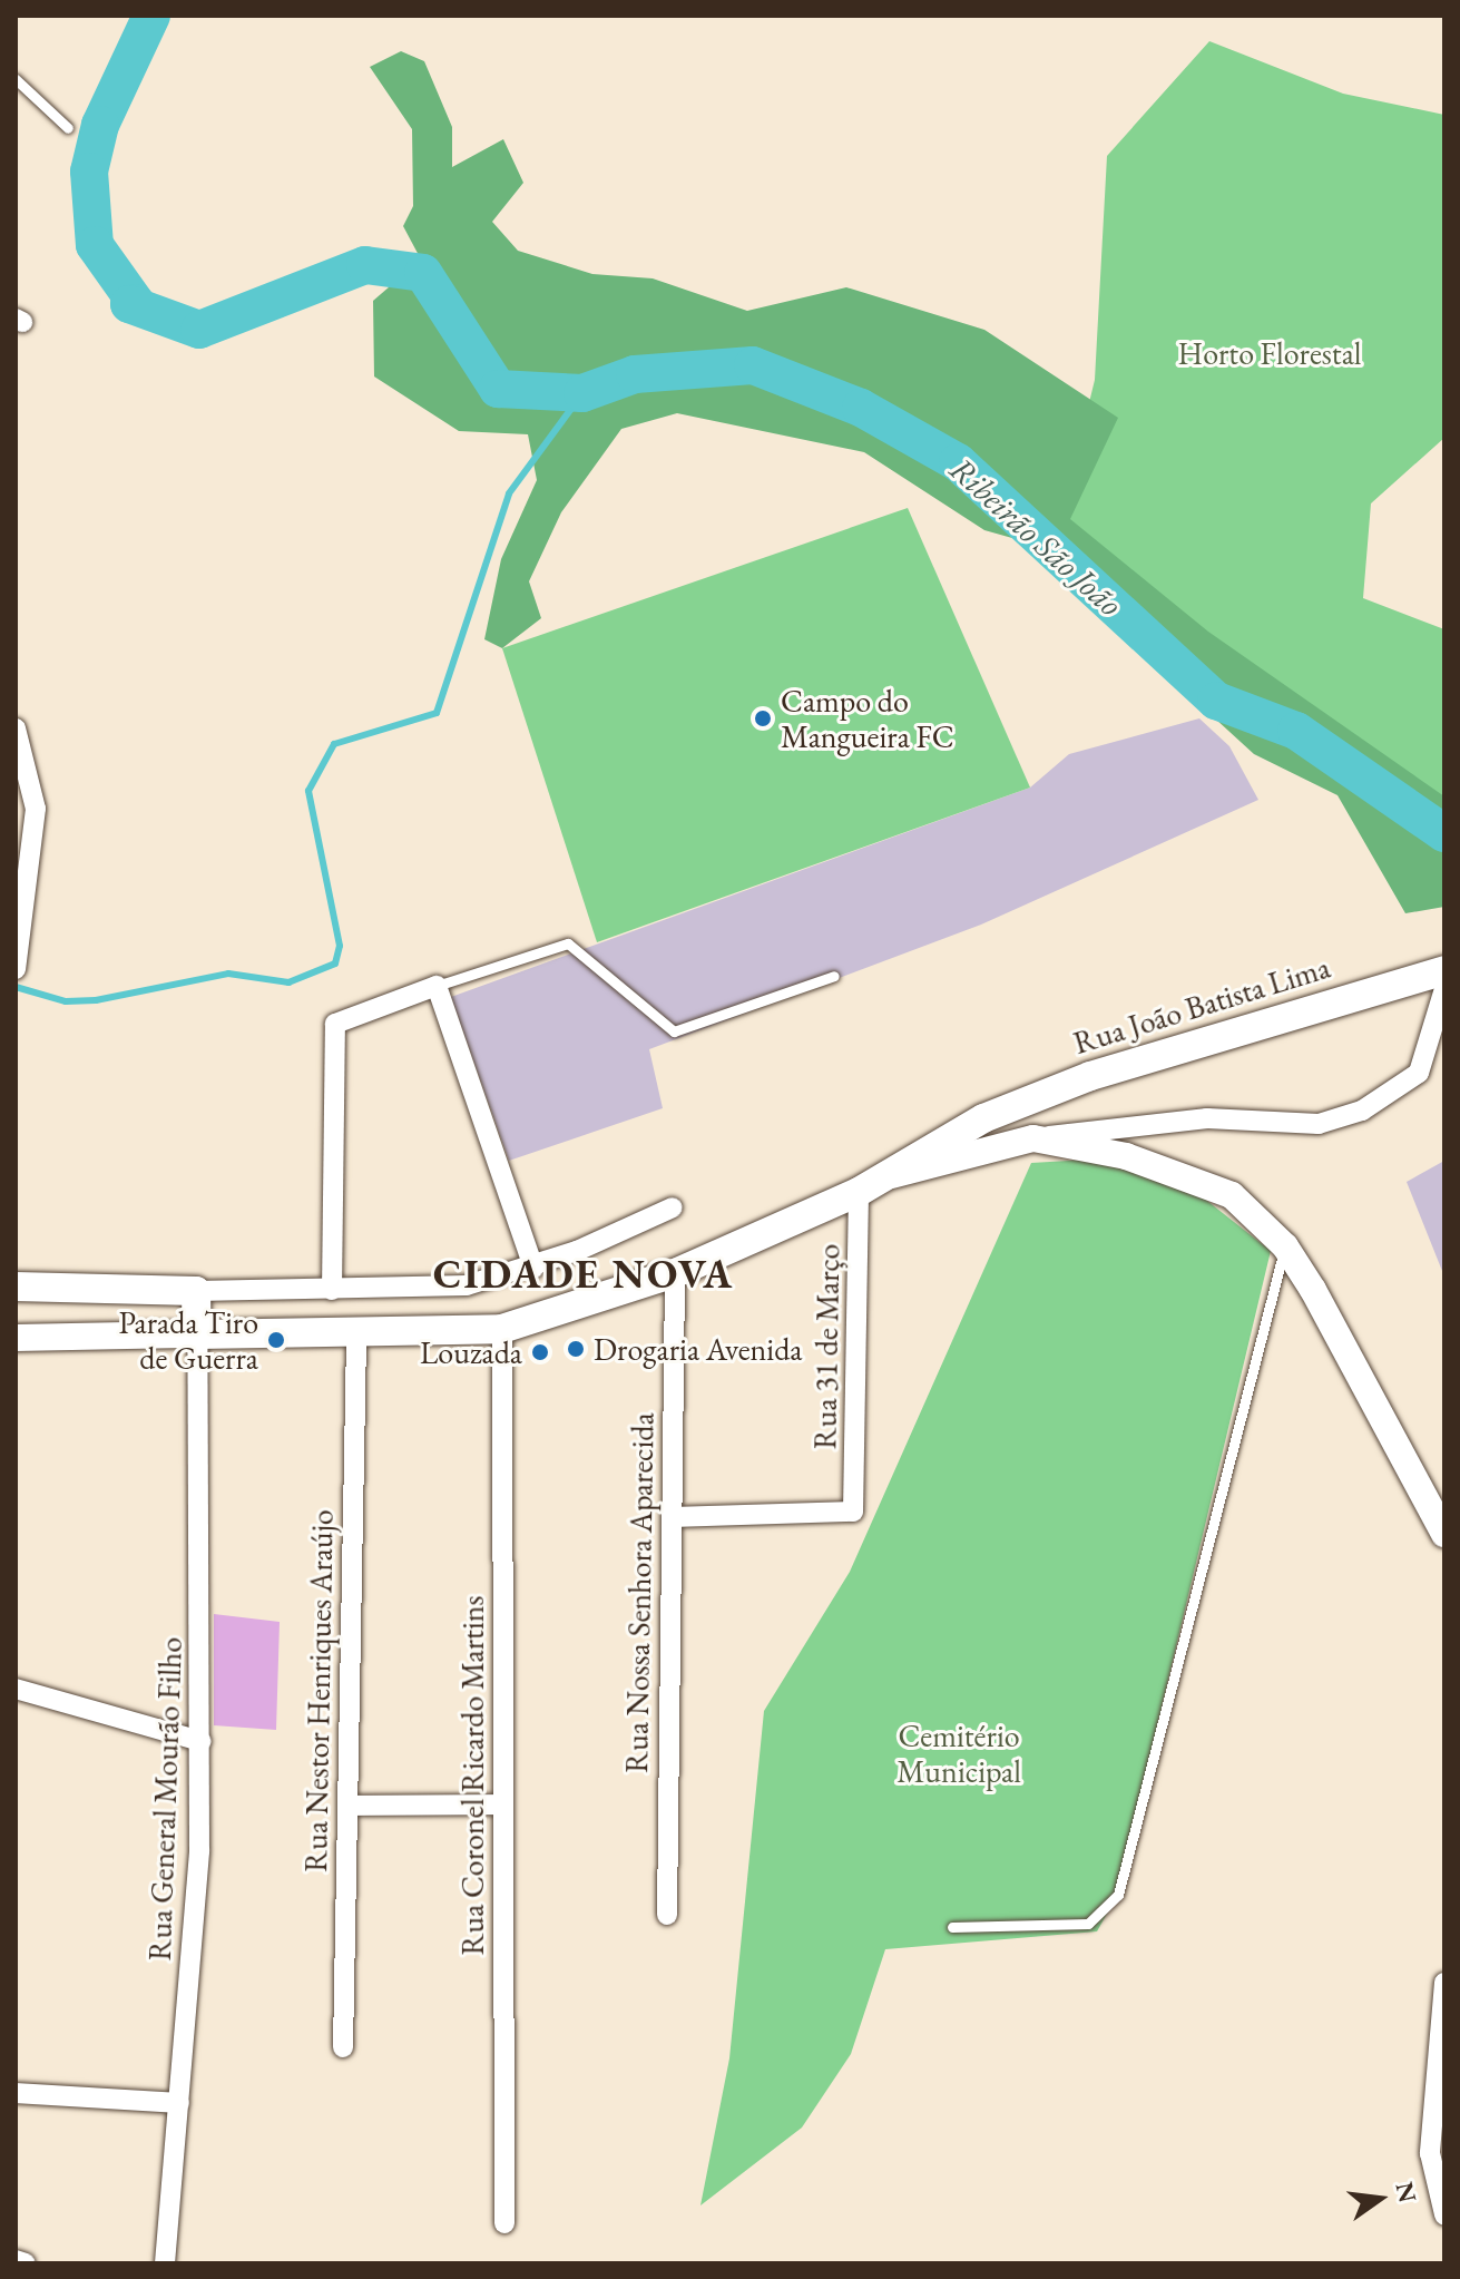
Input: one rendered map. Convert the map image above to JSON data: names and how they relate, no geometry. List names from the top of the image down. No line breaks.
{"streets":{"main road":["Rua João Batista Lima"],"street":["Rua 31 de Março","Rua Nossa Senhora Aparecida","Rua Nestor Henriques Araújo","Rua Coronel Ricardo Martins","Rua General Mourão Filho"]},"crossings":[["Rua João Batista Lima","Rua 31 de Março"],["Rua João Batista Lima","Rua Nossa Senhora Aparecida"],["Rua João Batista Lima","Rua Nestor Henriques Araújo"],["Rua João Batista Lima","Rua Coronel Ricardo Martins"],["Rua João Batista Lima","Rua General Mourão Filho"],["Rua 31 de Março","Rua Nossa Senhora Aparecida"]],"districts":["CIDADE NOVA"],"water":["Ribeirão São João"],"parks":["Horto Florestal","Cemitério Municipal"],"places":["Campo do Mangueira FC","Parada Tiro de Guerra","Drogaria Avenida","Louzada"],"north":"right"}
